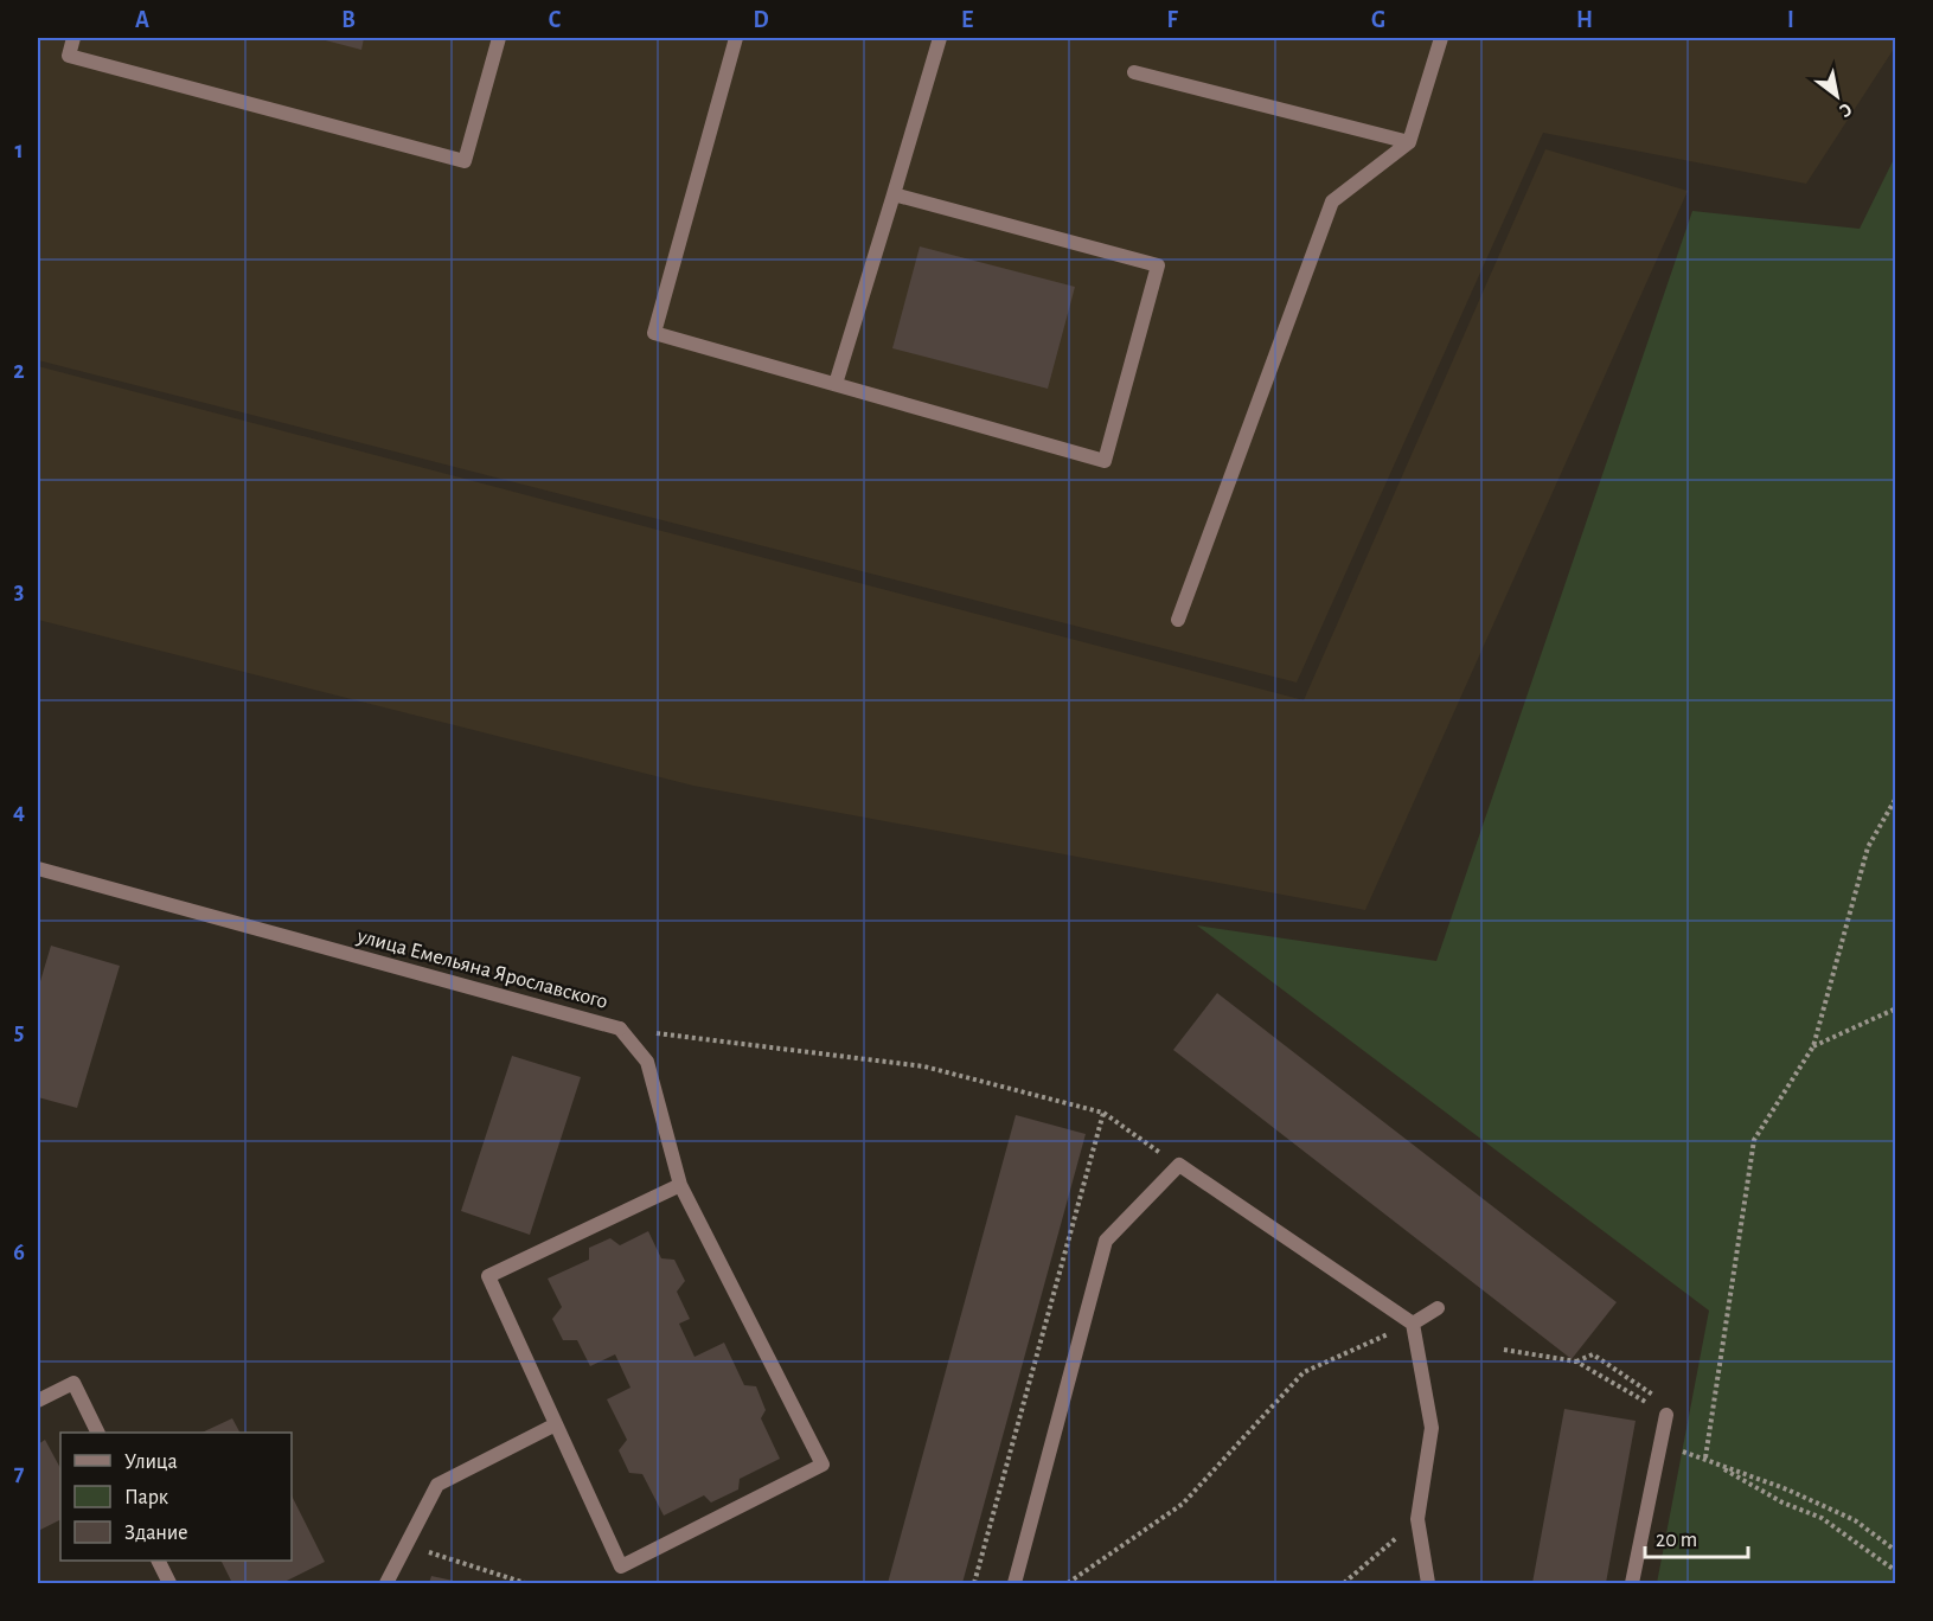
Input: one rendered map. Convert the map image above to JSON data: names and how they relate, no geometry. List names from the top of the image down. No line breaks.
{"streets":{"street":["улица Емельяна Ярославского"]},"legend":["Улица","Парк","Здание"],"scale_bar":"20 m","north":"bottom right","grid":{"columns":["A","B","C","D","E","F","G","H","I"],"rows":["1","2","3","4","5","6","7"]}}
